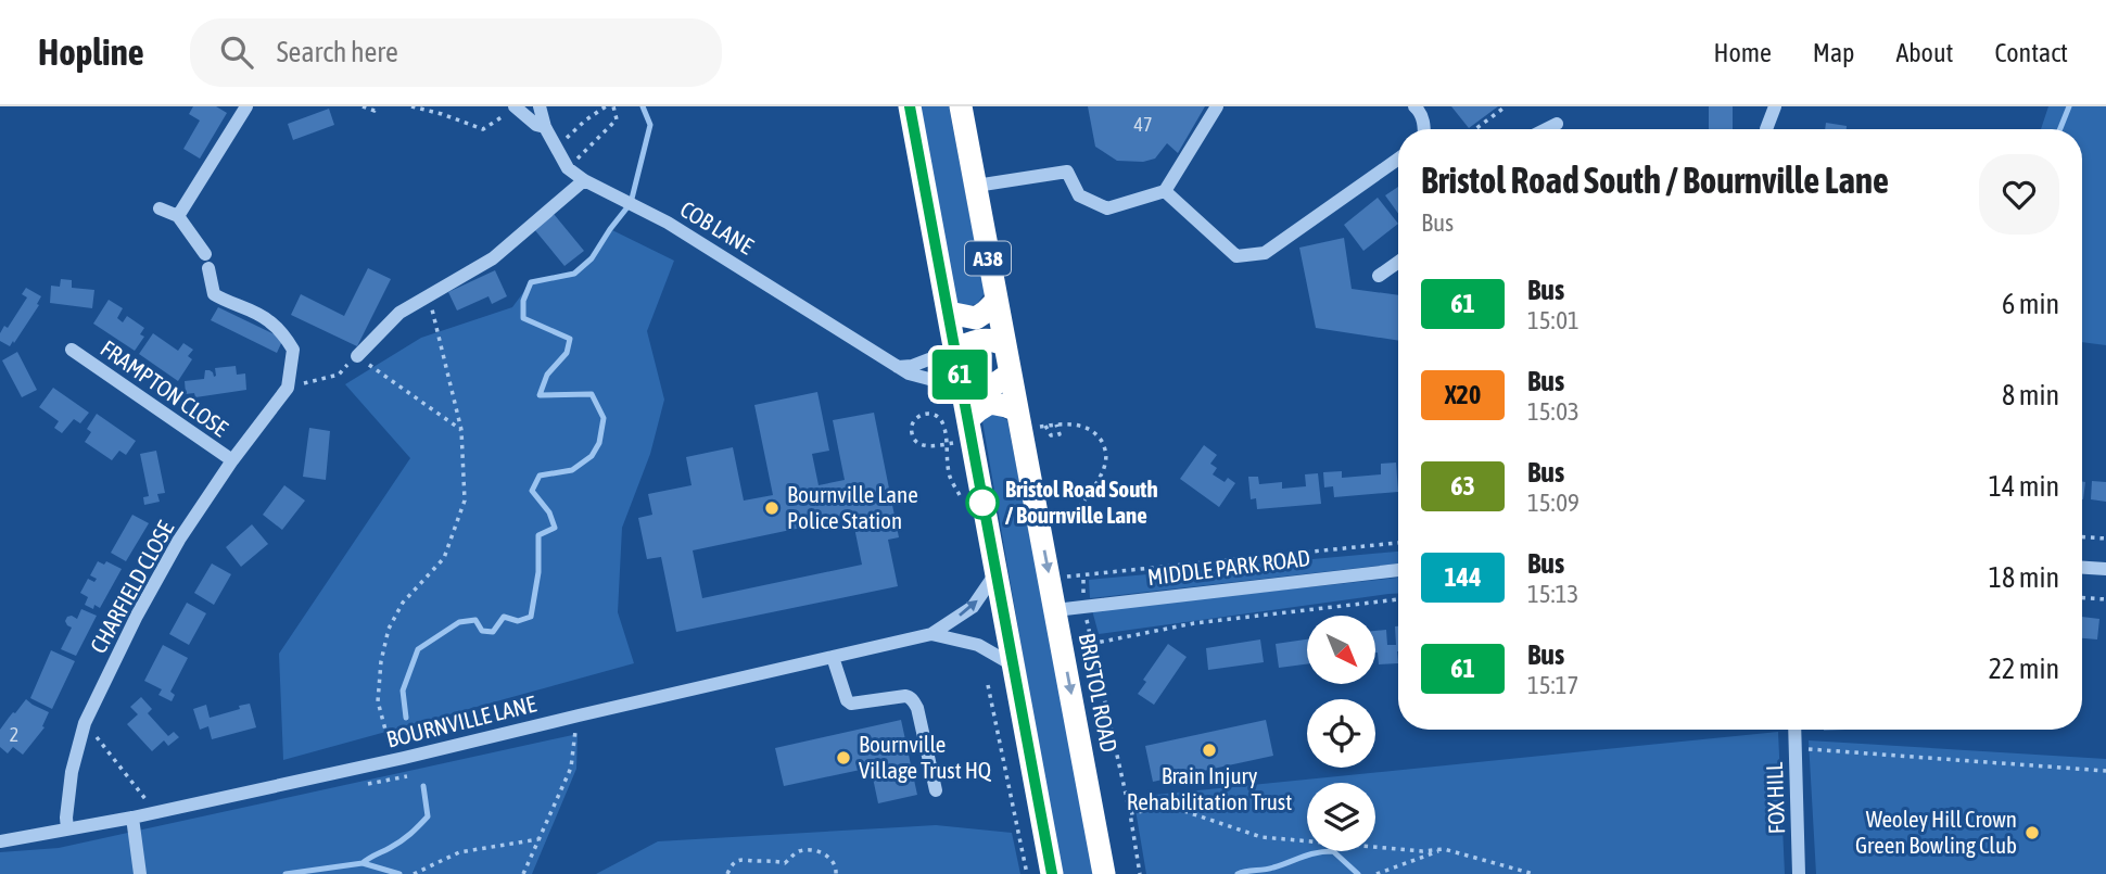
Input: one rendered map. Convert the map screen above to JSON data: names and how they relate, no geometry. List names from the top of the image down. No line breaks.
{"streets":{"highway":["A38","BRISTOL ROAD"],"street":["COB LANE","FRAMPTON CLOSE","MIDDLE PARK ROAD","CHARFIELD CLOSE","BOURNVILLE LANE","FOX HILL"]},"crossings":[["COB LANE","A38"],["A38","MIDDLE PARK ROAD"],["A38","BRISTOL ROAD"],["A38","BOURNVILLE LANE"],["FRAMPTON CLOSE","CHARFIELD CLOSE"],["MIDDLE PARK ROAD","BRISTOL ROAD"],["CHARFIELD CLOSE","BOURNVILLE LANE"]],"places":["Bristol Road South / Bournville Lane","Bournville Lane Police Station","Brain Injury Rehabilitation Trust","Bournville Village Trust HQ","Weoley Hill Crown Green Bowling Club"],"lines":["bus line 61"],"house_numbers":["47","2"],"north":"bottom right","page":{"header":"Hopline","search":"Search here","nav":["Home","Map","About","Contact"],"on_map":"61","heading":["Bristol Road South / Bournville Lane","Bus"],"list":[{"mark":"61","name":"Bus","note":"15:01","value":"6 min"},{"mark":"X20","name":"Bus","note":"15:03","value":"8 min"},{"mark":"63","name":"Bus","note":"15:09","value":"14 min"},{"mark":"144","name":"Bus","note":"15:13","value":"18 min"},{"mark":"61","name":"Bus","note":"15:17","value":"22 min"}]}}
